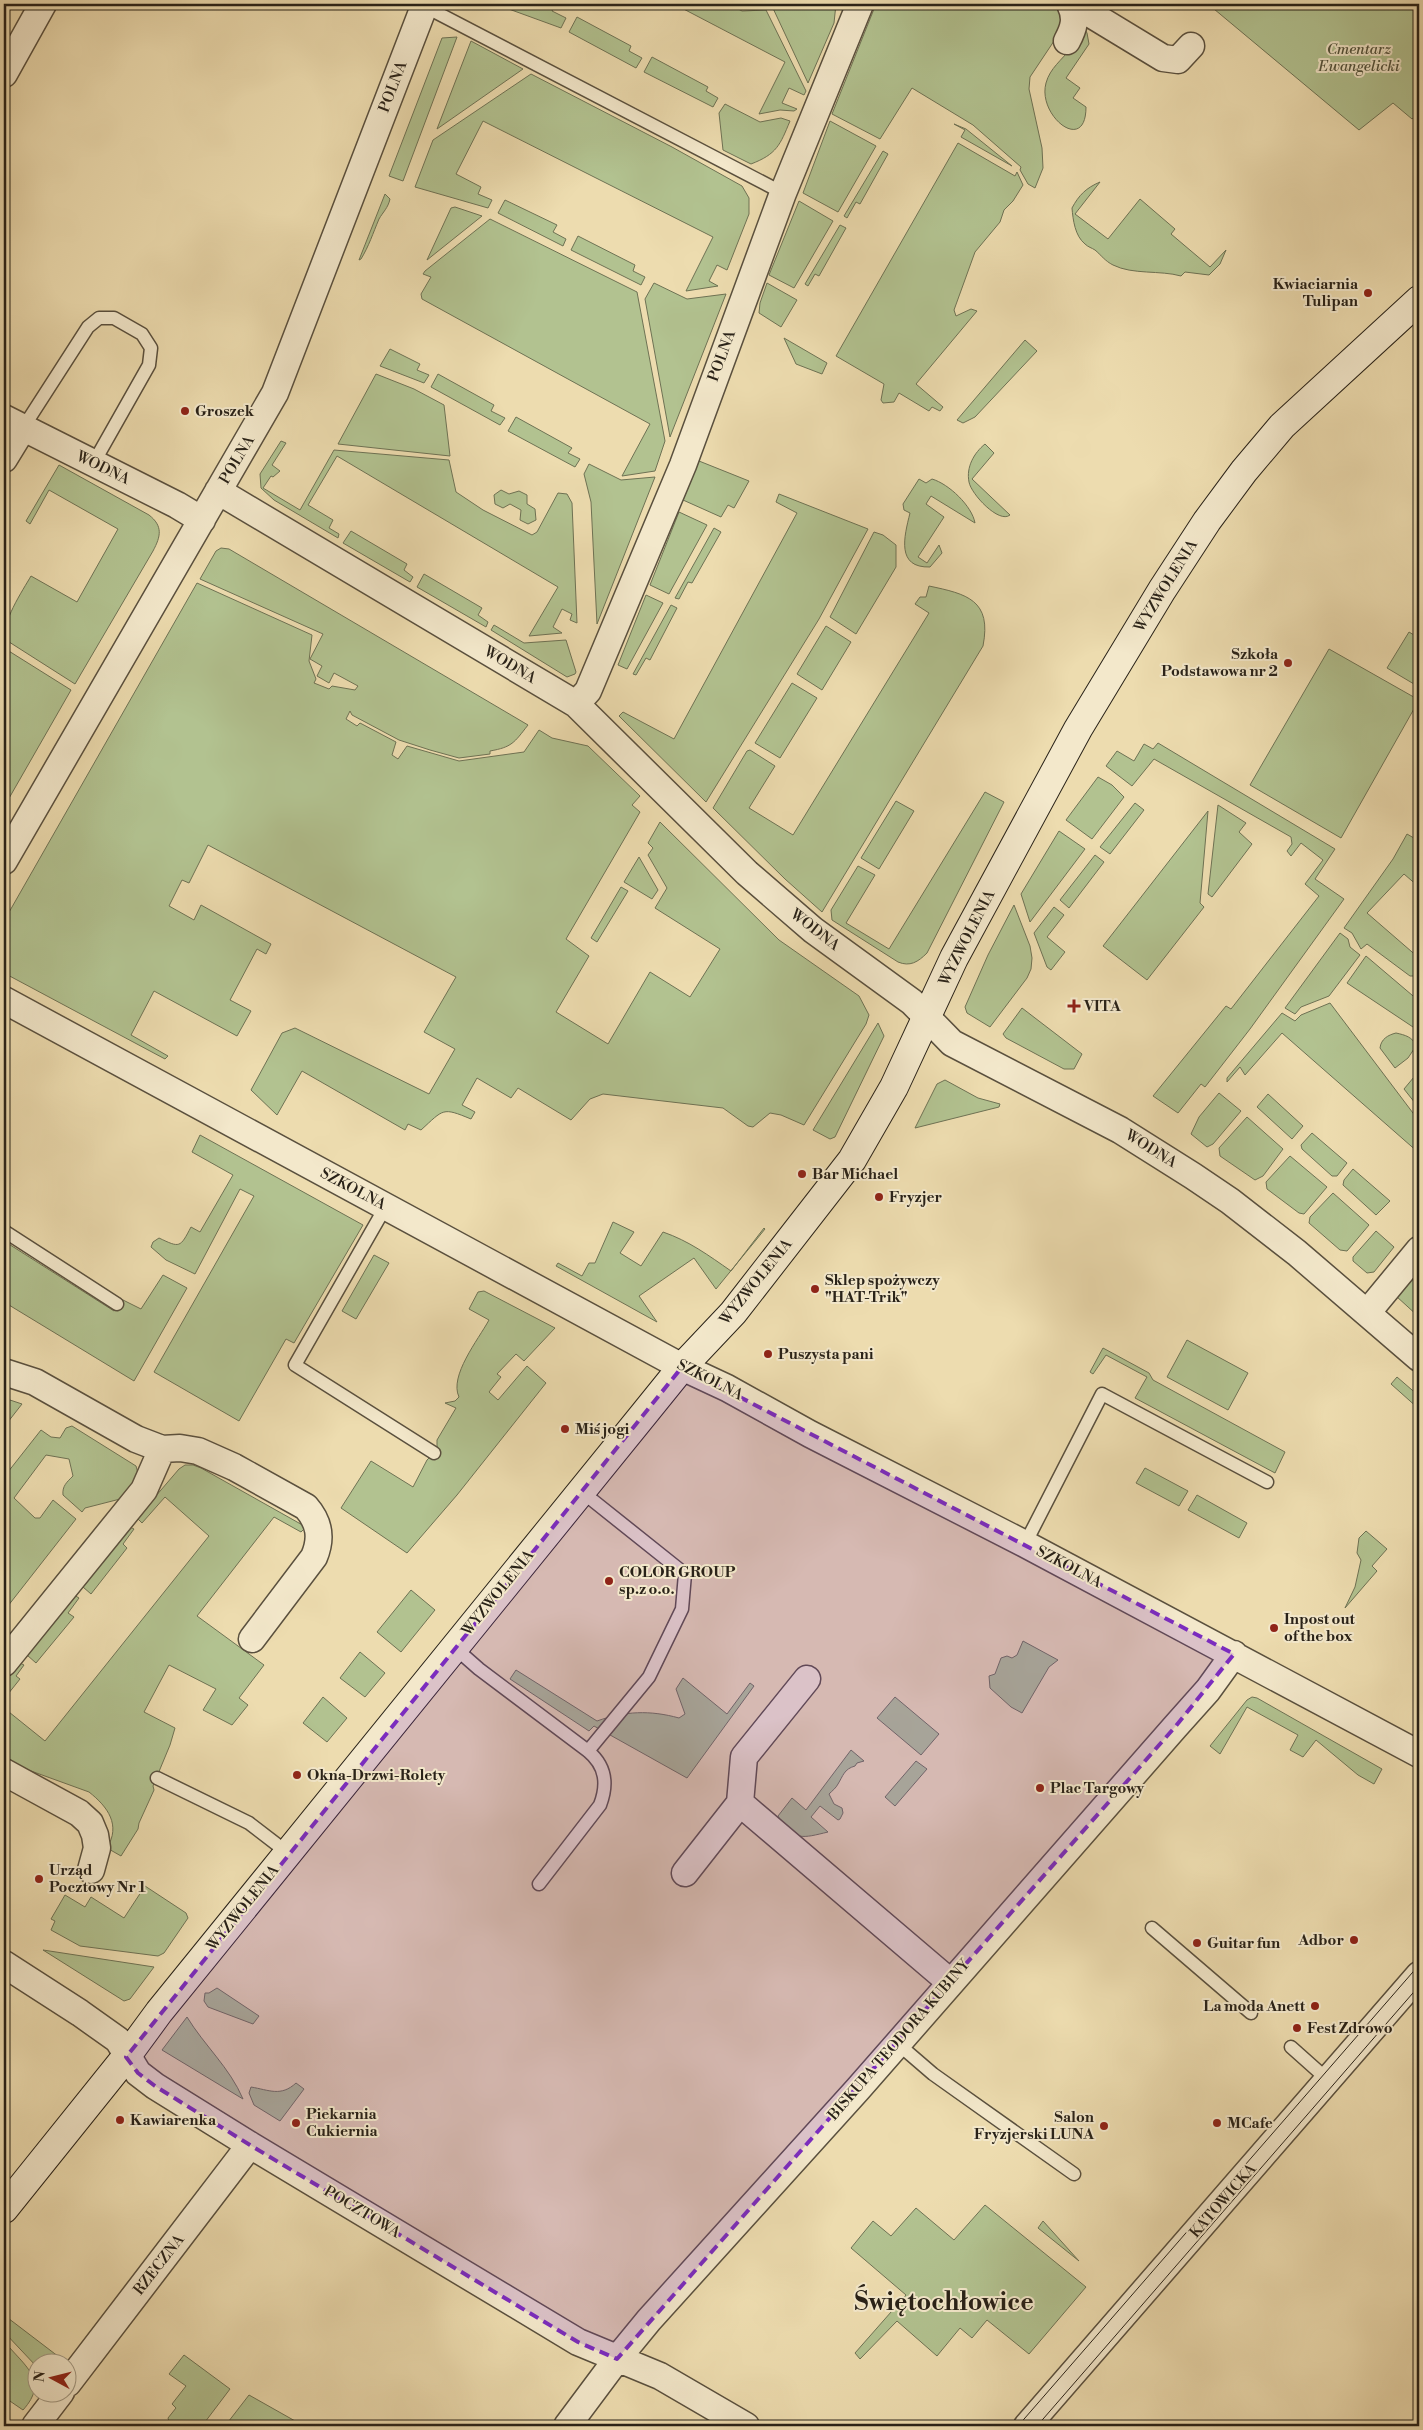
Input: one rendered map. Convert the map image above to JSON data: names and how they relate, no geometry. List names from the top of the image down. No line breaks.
{"streets":{"street":["POLNA","WODNA","WYZWOLENIA","SZKOLNA","BISKUPA TEODORA KUBINY","KATOWICKA","POCZTOWA","RZECZNA"]},"crossings":[["POLNA","WODNA"],["WODNA","WYZWOLENIA"],["WYZWOLENIA","SZKOLNA"],["WYZWOLENIA","POCZTOWA"],["SZKOLNA","BISKUPA TEODORA KUBINY"],["BISKUPA TEODORA KUBINY","POCZTOWA"],["POCZTOWA","RZECZNA"]],"districts":["Świętochłowice"],"parks":["Cmentarz Ewangelicki"],"places":{"other":["Kwiaciarnia Tulipan","Groszek","Szkoła Podstawowa nr 2","Bar Michael","Fryzjer","Sklep spożywczy \"HAT-Trik\"","Puszysta pani","Miś jogi","COLOR GROUP sp.z o.o.","Inpost out of the box","Okna-Drzwi-Rolety","Plac Targowy","Urząd Pocztowy Nr 1","Adbor","Guitar fun","La moda Anett","Fest Zdrowo","Kawiarenka","Piekarnia Cukiernia","MCafe","Salon Fryzjerski LUNA"],"health":["VITA"]},"north":"left"}
